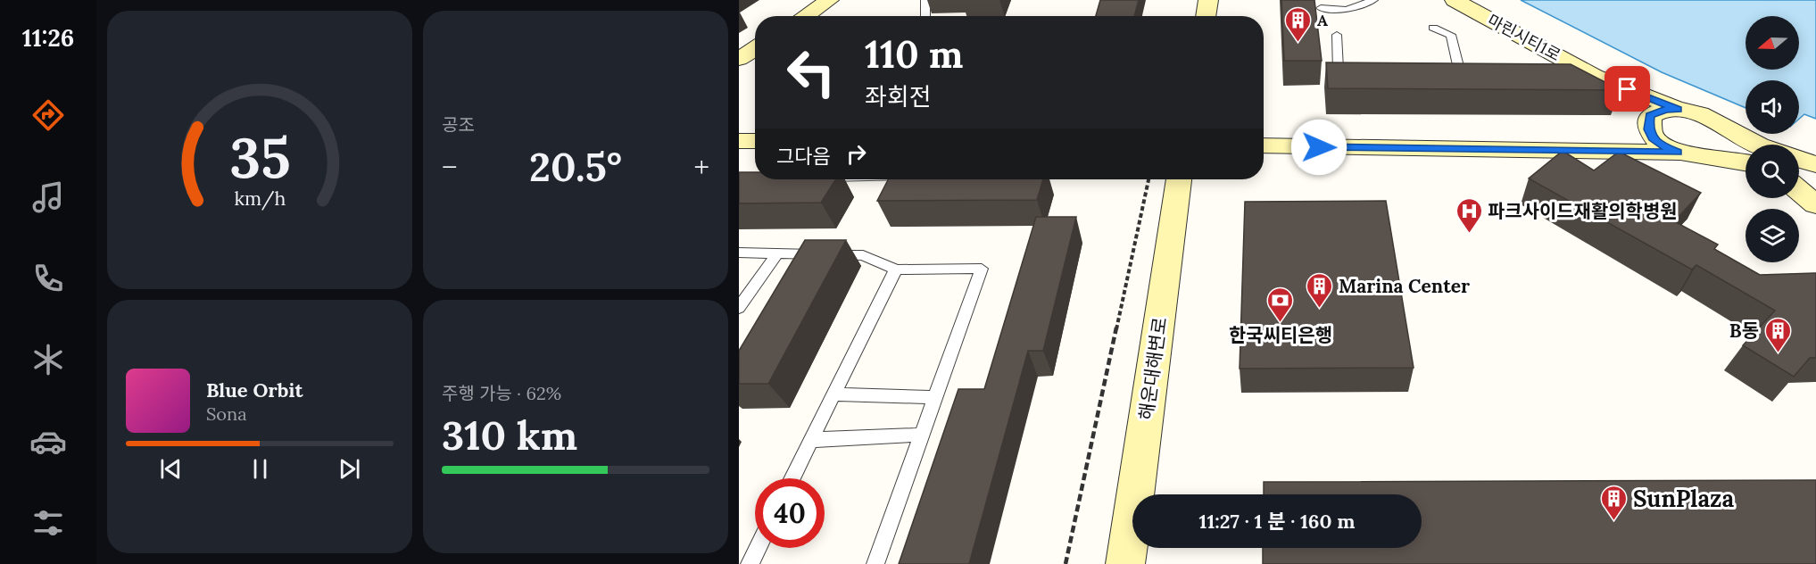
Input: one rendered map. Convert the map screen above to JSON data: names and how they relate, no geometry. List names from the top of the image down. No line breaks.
{"streets":{"main road":["마린시티1로","해운대해변로"]},"places":{"building":["A","Marina Center","B동","SunPlaza"],"hospital":["파크사이드재활의학병원"],"bank":["한국씨티은행"]},"north":"left","page":{"tabs":"11:26","tile":["공조",["주행 가능 · 62%","310 km"]],"turn":["110 m","좌회전"],"then":"그다음","heat":["−","20.5°","+"],"song":["Blue Orbit","Sona"],"limit":"40","trip":"11:27 · 1 분 · 160 m","gauge":["35","km/h"]}}
